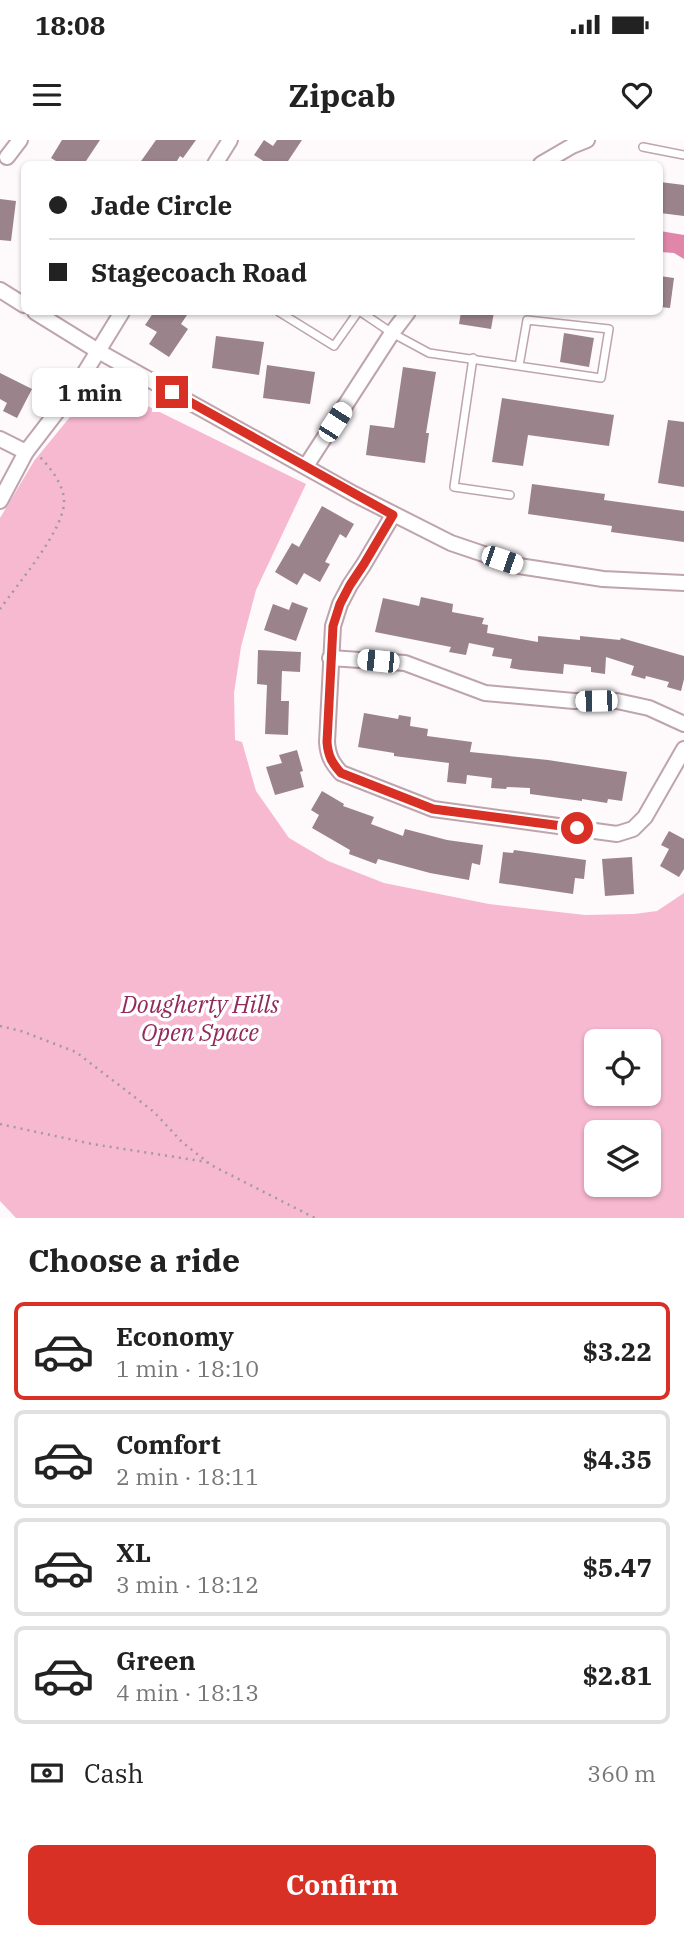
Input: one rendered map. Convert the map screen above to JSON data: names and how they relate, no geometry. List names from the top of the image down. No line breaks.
{"parks":["Dougherty Hills Open Space"],"page":{"status":"18:08","header":"Zipcab","banner":["Jade Circle","Stagecoach Road"],"bubble":"1 min","heading":"Choose a ride","list":[{"name":"Economy","note":"1 min · 18:10","value":"$3.22"},{"name":"Comfort","note":"2 min · 18:11","value":"$4.35"},{"name":"XL","note":"3 min · 18:12","value":"$5.47"},{"name":"Green","note":"4 min · 18:13","value":"$2.81"}],"pay":["Cash","360 m"],"buttons":"Confirm"}}
